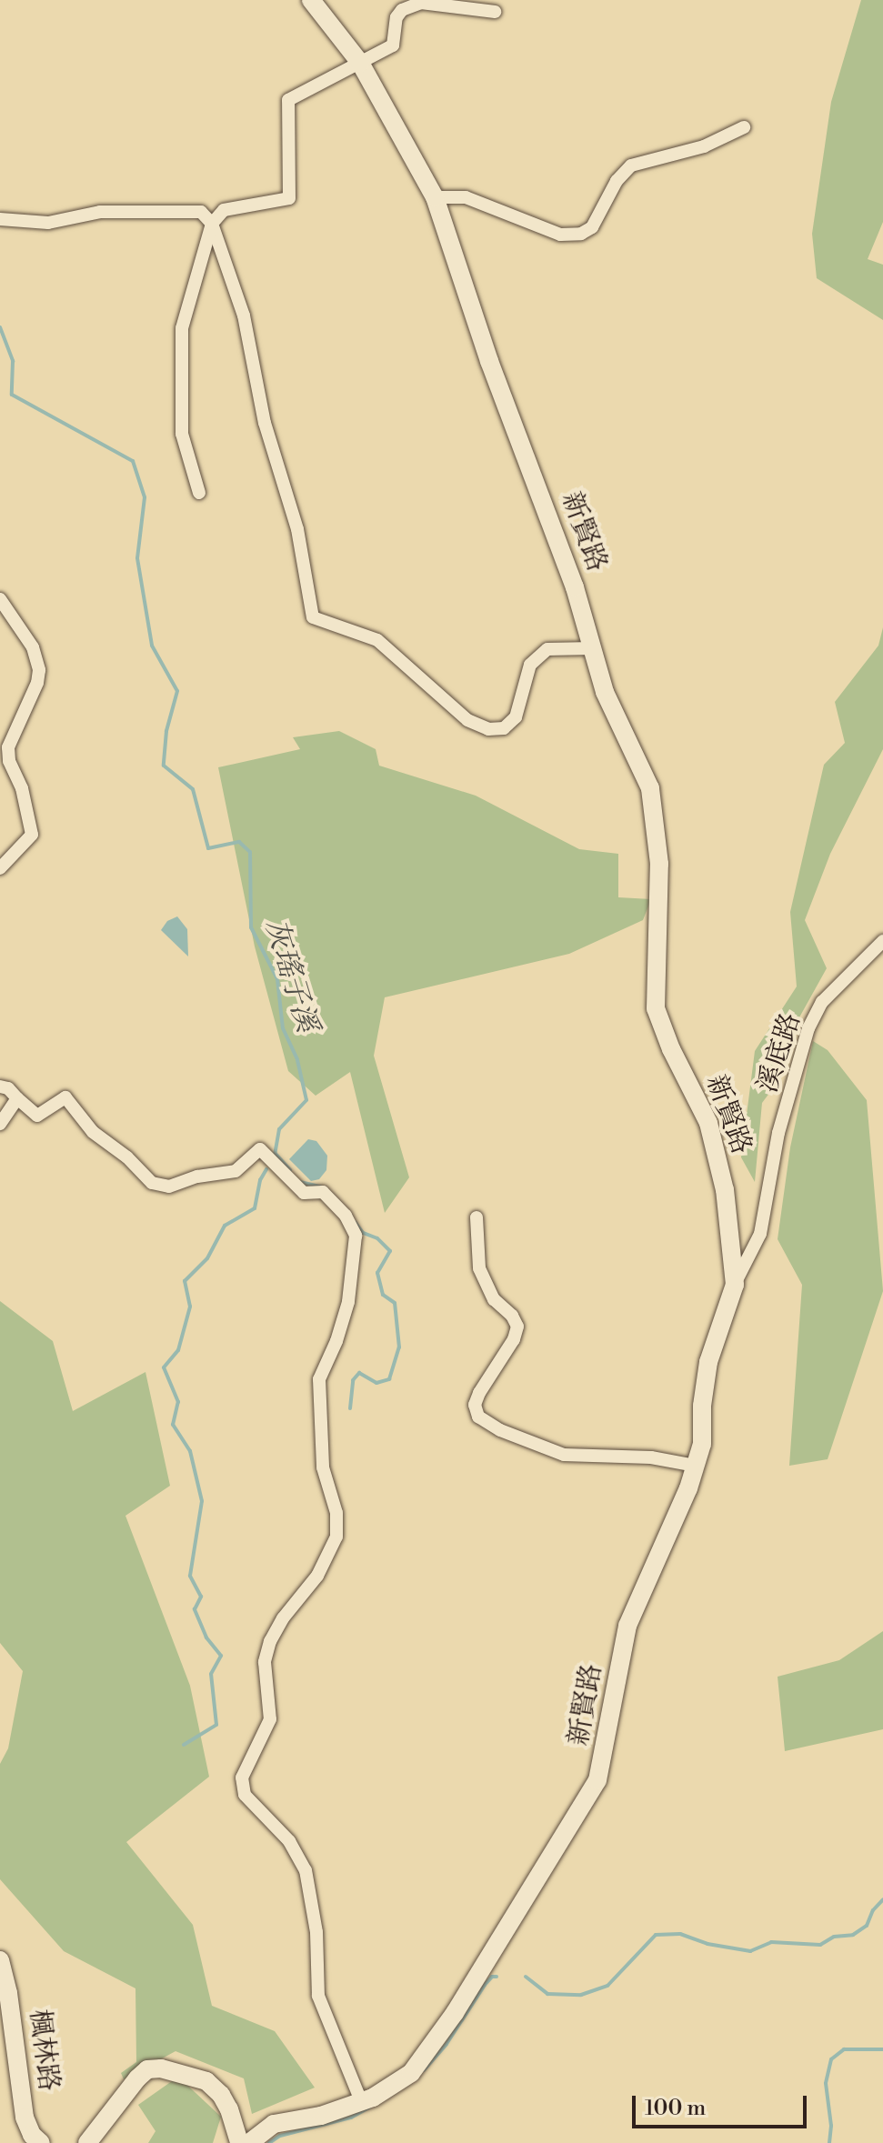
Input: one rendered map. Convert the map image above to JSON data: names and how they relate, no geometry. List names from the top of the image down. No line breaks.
{"streets":{"street":["新賢路","溪底路","楓林路"]},"crossings":[["新賢路","溪底路"]],"water":["灰瑤子溪"],"scale_bar":"100 m"}
